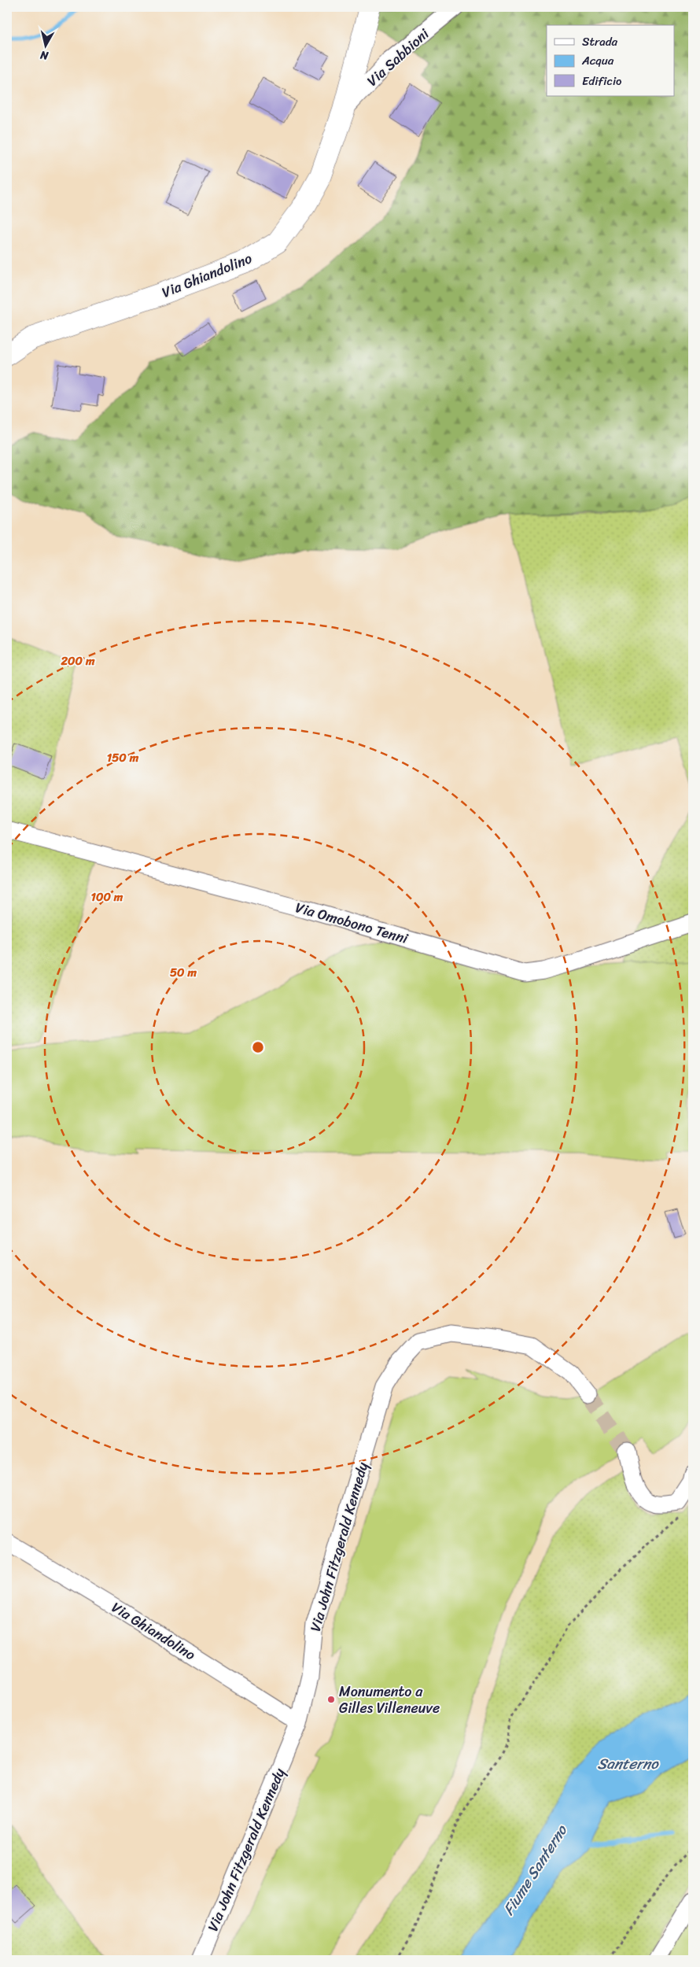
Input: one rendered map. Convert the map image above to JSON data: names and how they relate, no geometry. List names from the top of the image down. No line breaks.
{"streets":{"street":["Via Sabbioni","Via Ghiandolino","Via Omobono Tenni","Via John Fitzgerald Kennedy"]},"crossings":[["Via Sabbioni","Via Ghiandolino"],["Via Ghiandolino","Via John Fitzgerald Kennedy"]],"water":["Santerno","Fiume Santerno"],"places":["Monumento a Gilles Villeneuve"],"legend":["Strada","Acqua","Edificio"],"north":"bottom","rings":["200 m","150 m","100 m","50 m"]}
